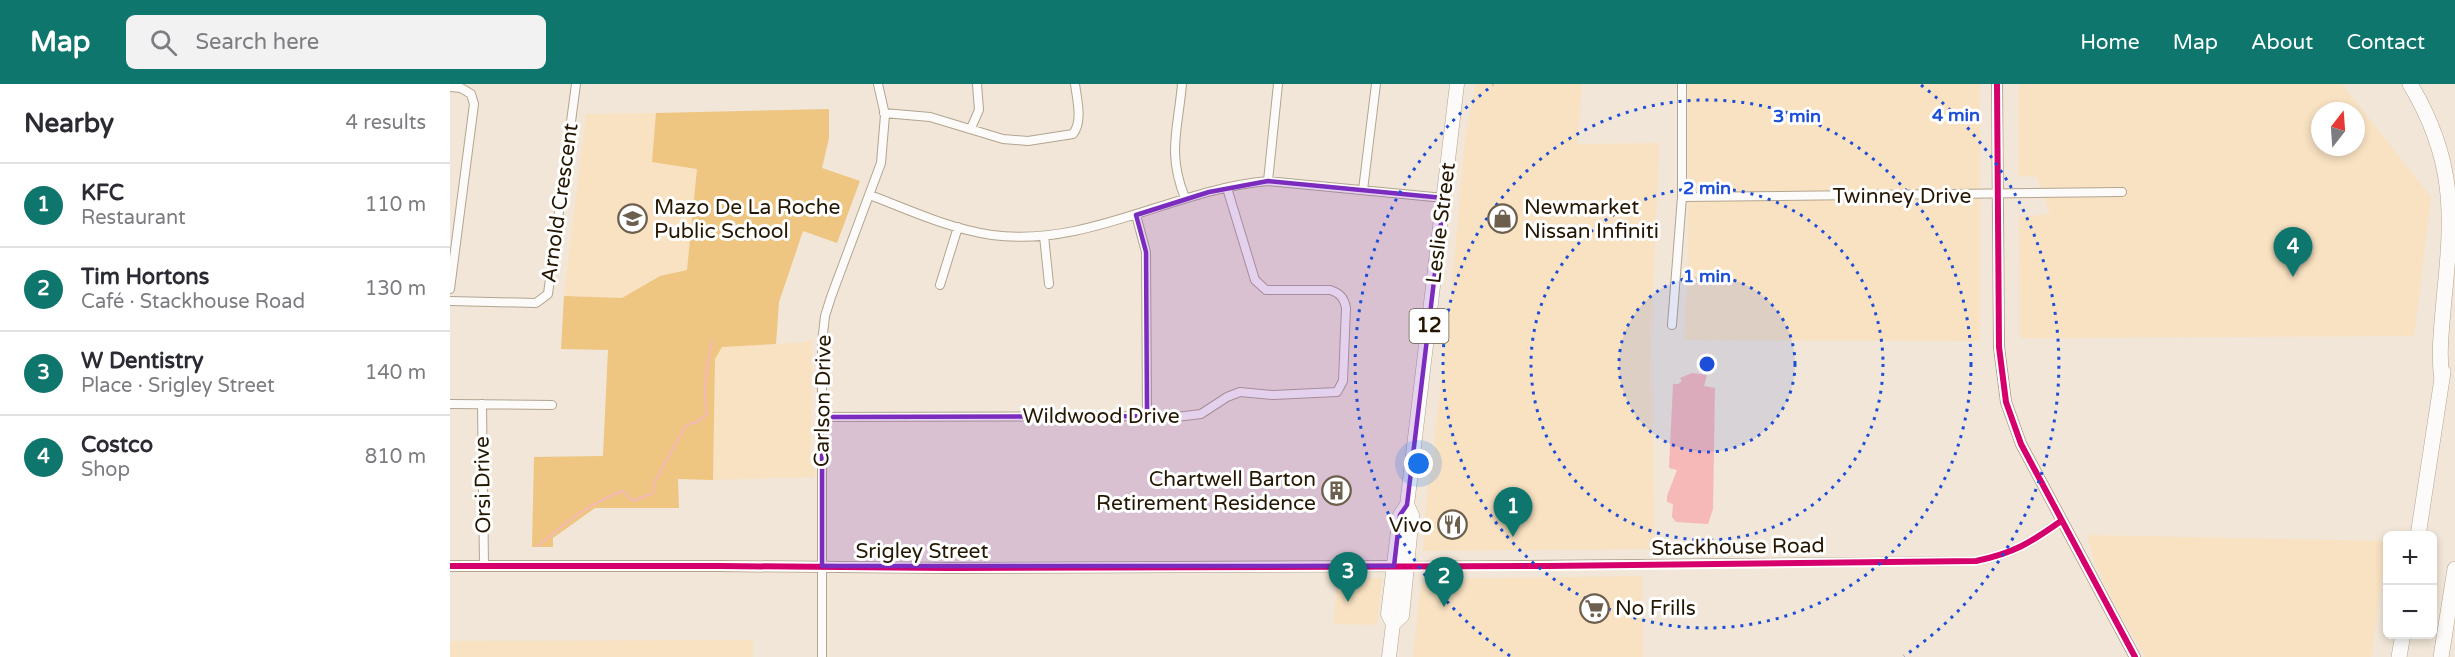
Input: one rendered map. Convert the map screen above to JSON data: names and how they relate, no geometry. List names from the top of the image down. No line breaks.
{"streets":{"main road":["Leslie Street","12"],"street":["Twinney Drive","Arnold Crescent","Carlson Drive","Wildwood Drive","Orsi Drive","Stackhouse Road","Srigley Street"]},"crossings":[["Leslie Street","Stackhouse Road"],["Leslie Street","Srigley Street"],["Carlson Drive","Wildwood Drive"],["Carlson Drive","Srigley Street"],["Orsi Drive","Srigley Street"],["Stackhouse Road","Srigley Street"]],"places":{"school or university":["Mazo De La Roche Public School"],"shop":["Newmarket Nissan Infiniti"],"building":["Chartwell Barton Retirement Residence"],"restaurant":["Vivo"],"supermarket":["No Frills"]},"north":"top","page":{"header":"Map","search":"Search here","nav":["Home","Map","About","Contact"],"heading":["Nearby","4 results"],"list":[{"mark":"1","name":"KFC","note":"Restaurant","value":"110 m"},{"mark":"2","name":"Tim Hortons","note":"Café · Stackhouse Road","value":"130 m"},{"mark":"3","name":"W Dentistry","note":"Place · Srigley Street","value":"140 m"},{"mark":"4","name":"Costco","note":"Shop","value":"810 m"}],"pins":["4","1","3","2"],"map_buttons":["+","−"]},"rings":["4 min","3 min","2 min","1 min"]}
